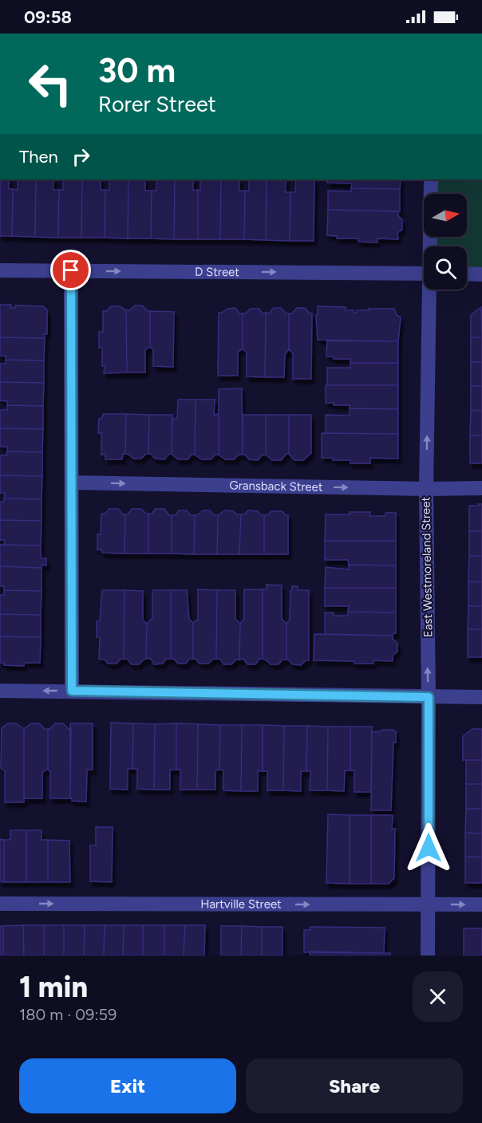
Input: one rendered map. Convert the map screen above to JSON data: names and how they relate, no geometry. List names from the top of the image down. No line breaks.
{"streets":{"street":["D Street","Gransback Street","East Westmoreland Street","Hartville Street"]},"crossings":[["Gransback Street","East Westmoreland Street"],["East Westmoreland Street","Hartville Street"]],"one_way":["D Street","Gransback Street","East Westmoreland Street","Hartville Street"],"north":"right","page":{"status":"09:58","turn":["30 m","Rorer Street"],"then":"Then","heading":["1 min","180 m · 09:59"],"buttons":["Exit","Share"]}}
